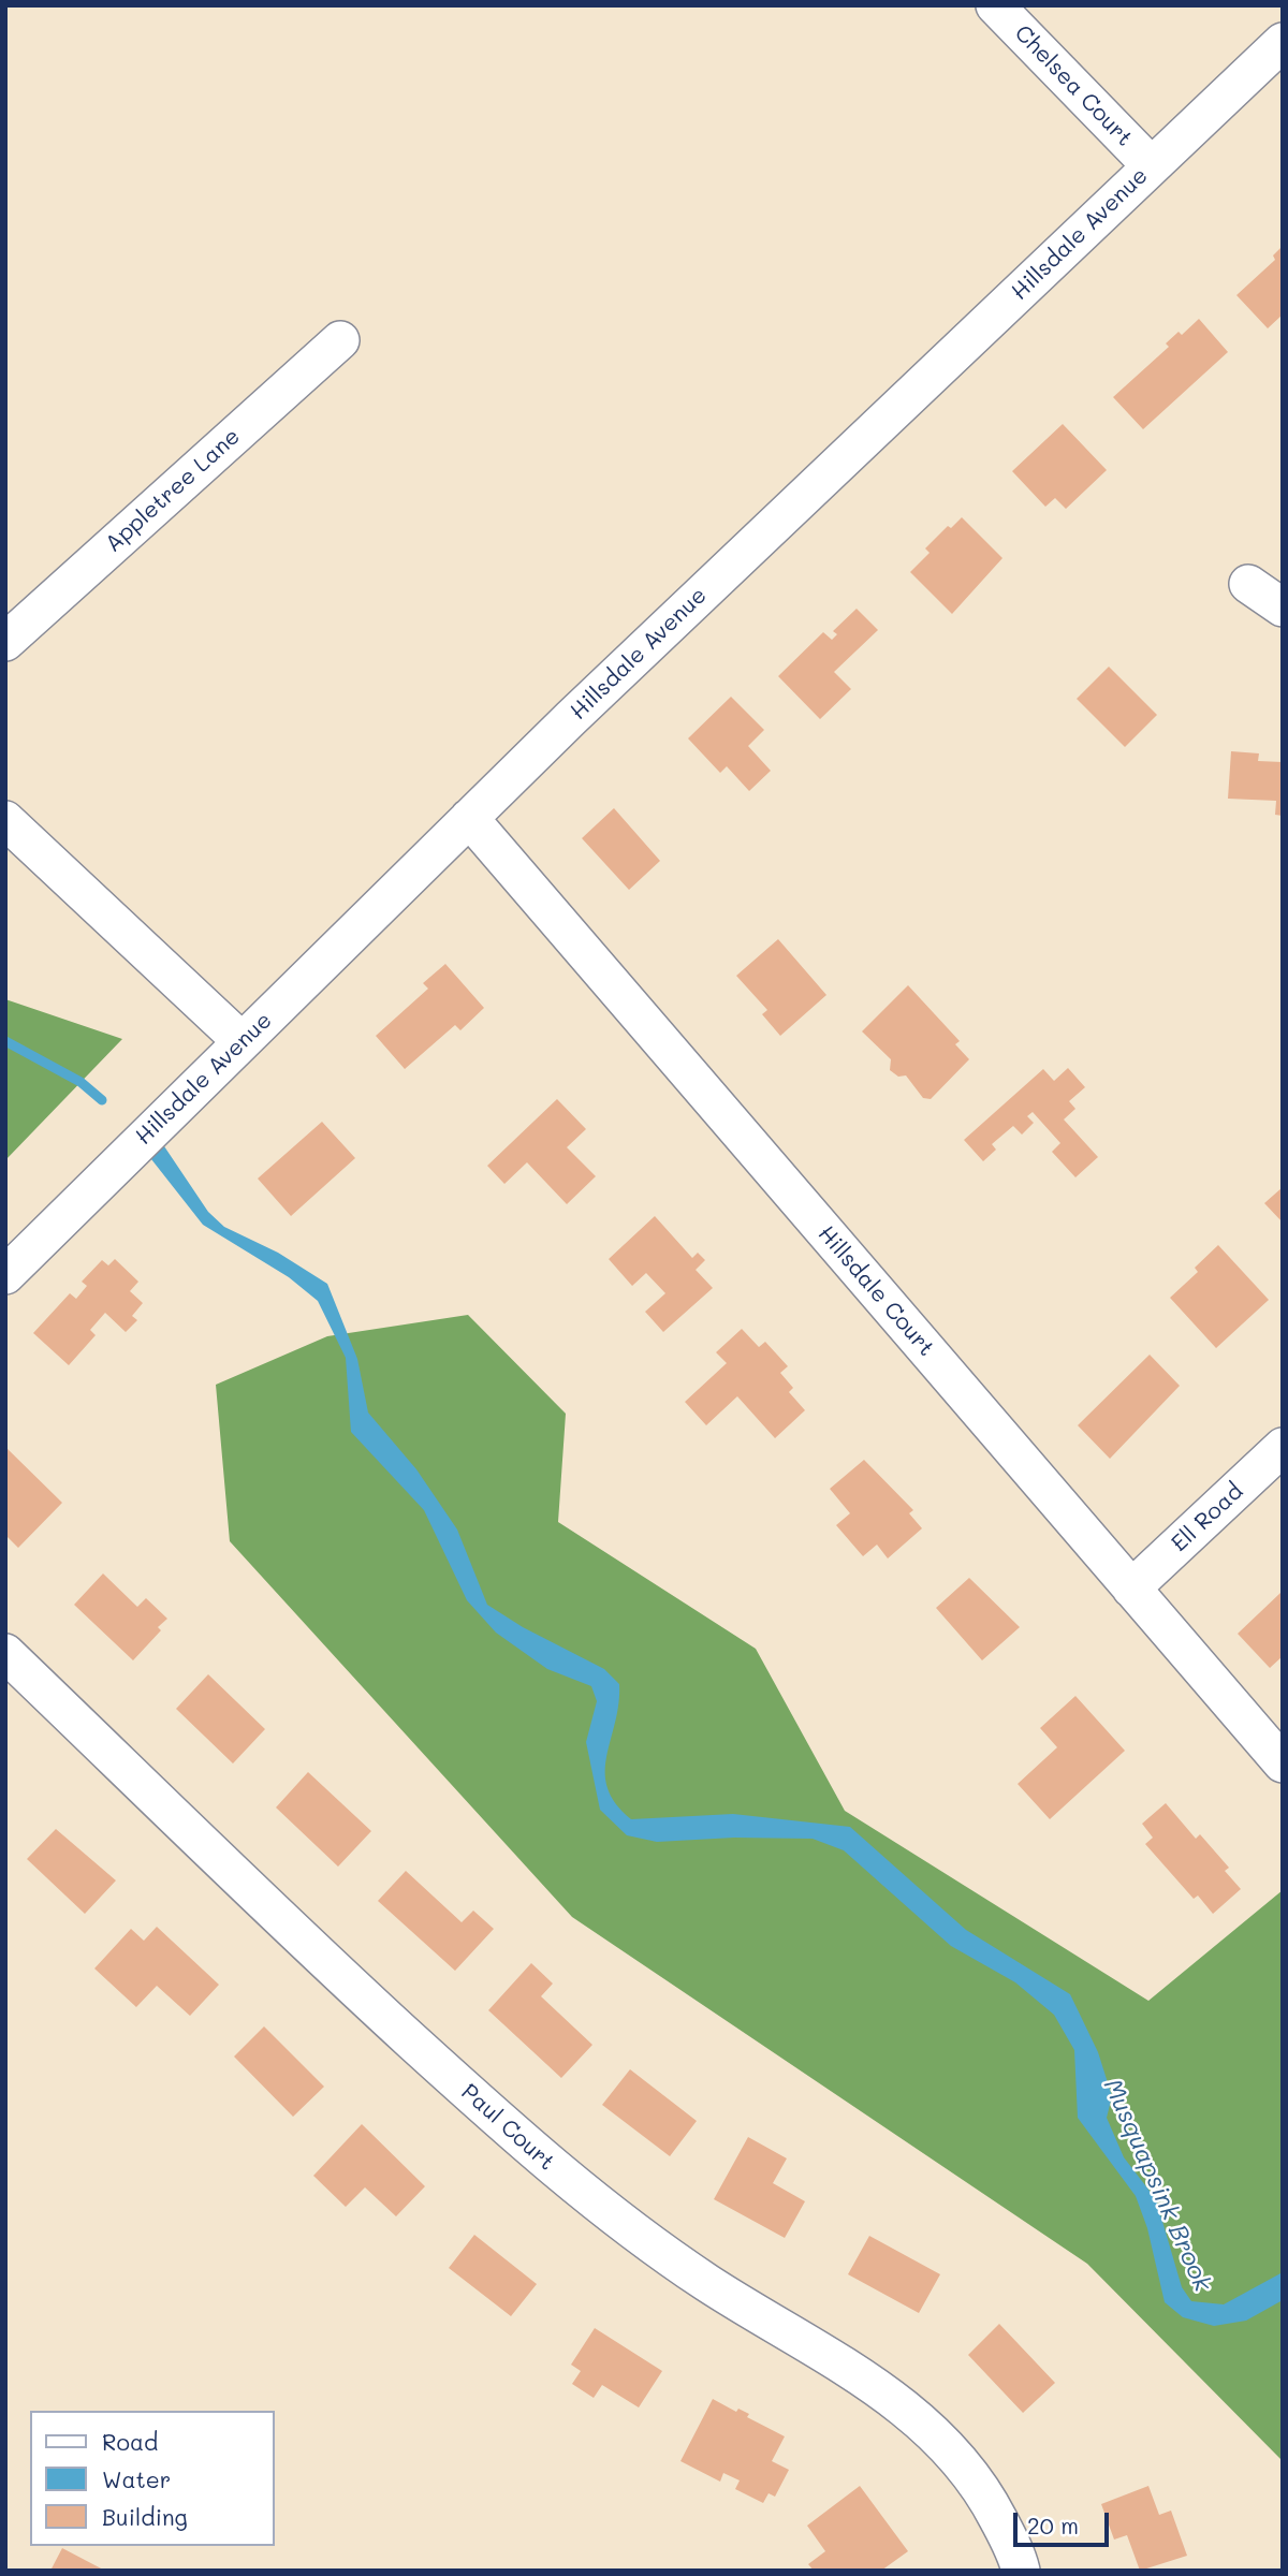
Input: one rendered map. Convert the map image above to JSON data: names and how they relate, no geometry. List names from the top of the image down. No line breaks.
{"streets":{"street":["Chelsea Court","Hillsdale Avenue","Appletree Lane","Hillsdale Court","Ell Road","Paul Court"]},"crossings":[["Chelsea Court","Hillsdale Avenue"],["Hillsdale Avenue","Hillsdale Court"],["Hillsdale Court","Ell Road"]],"water":["Musquapsink Brook"],"legend":["Road","Water","Building"],"scale_bar":"20 m"}
